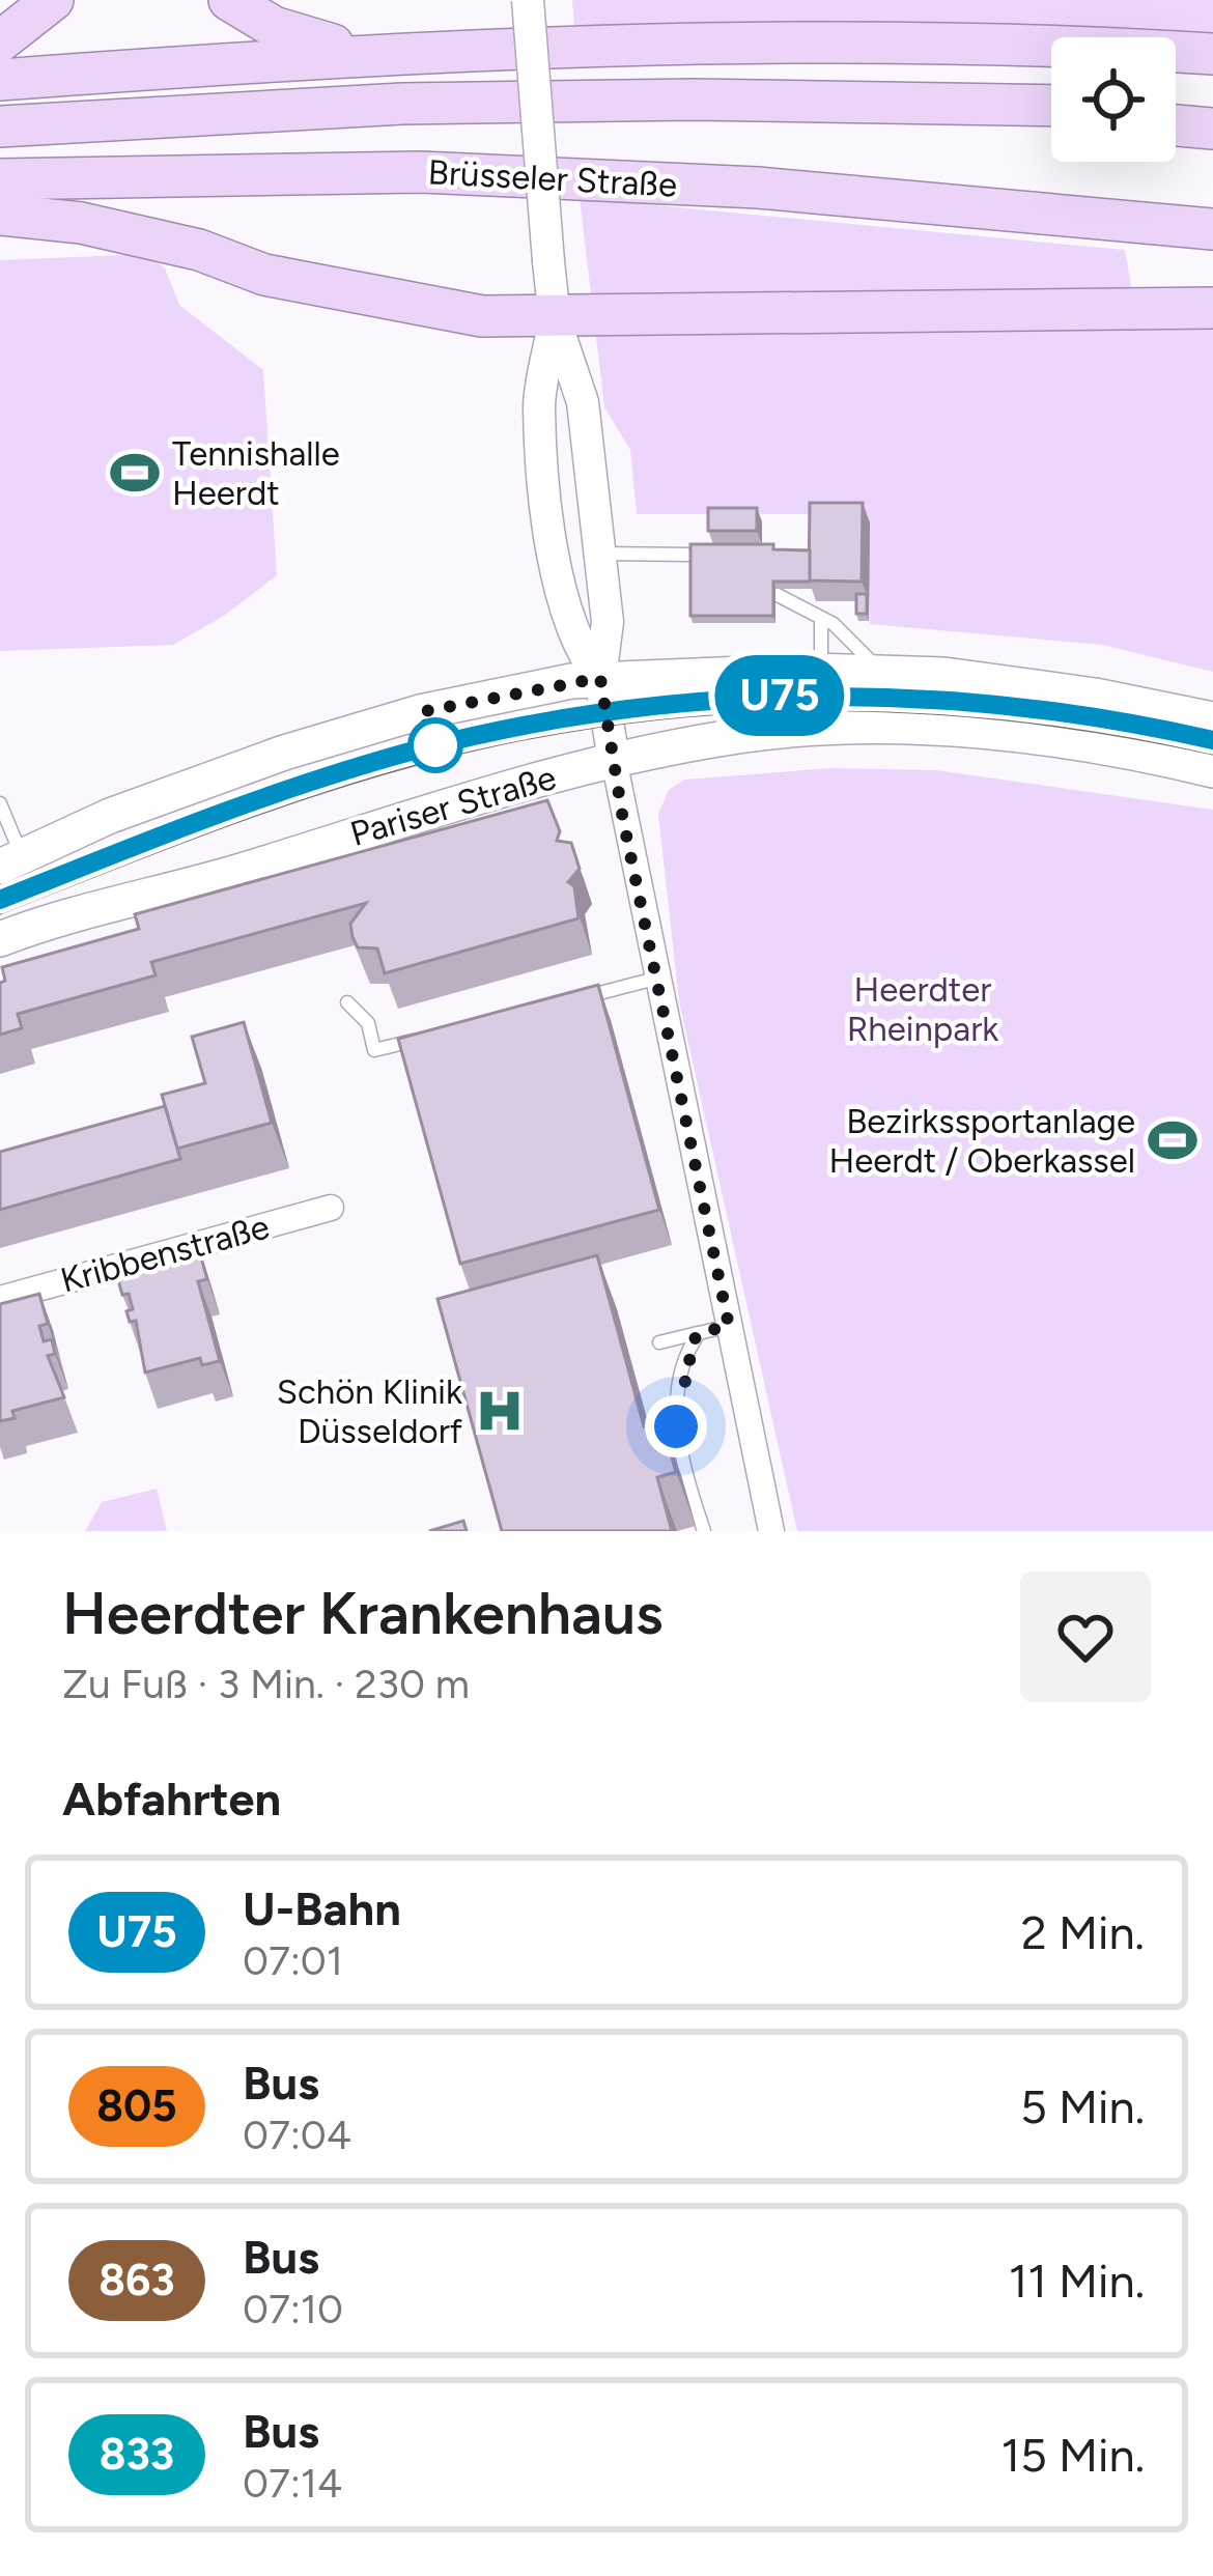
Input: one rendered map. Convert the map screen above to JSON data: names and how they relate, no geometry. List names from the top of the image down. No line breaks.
{"streets":{"highway":["Brüsseler Straße"],"main road":["Pariser Straße"],"street":["Kribbenstraße"]},"parks":["Heerdter Rheinpark"],"places":{"sports":["Tennishalle Heerdt","Bezirkssportanlage Heerdt / Oberkassel"],"hospital":["Schön Klinik Düsseldorf"]},"lines":["metro line U75"],"page":{"on_map":"U75","heading":[["Heerdter Krankenhaus","Zu Fuß · 3 Min. · 230 m"],"Abfahrten"],"list":[{"mark":"U75","name":"U-Bahn","note":"07:01","value":"2 Min."},{"mark":"805","name":"Bus","note":"07:04","value":"5 Min."},{"mark":"863","name":"Bus","note":"07:10","value":"11 Min."},{"mark":"833","name":"Bus","note":"07:14","value":"15 Min."}]}}
